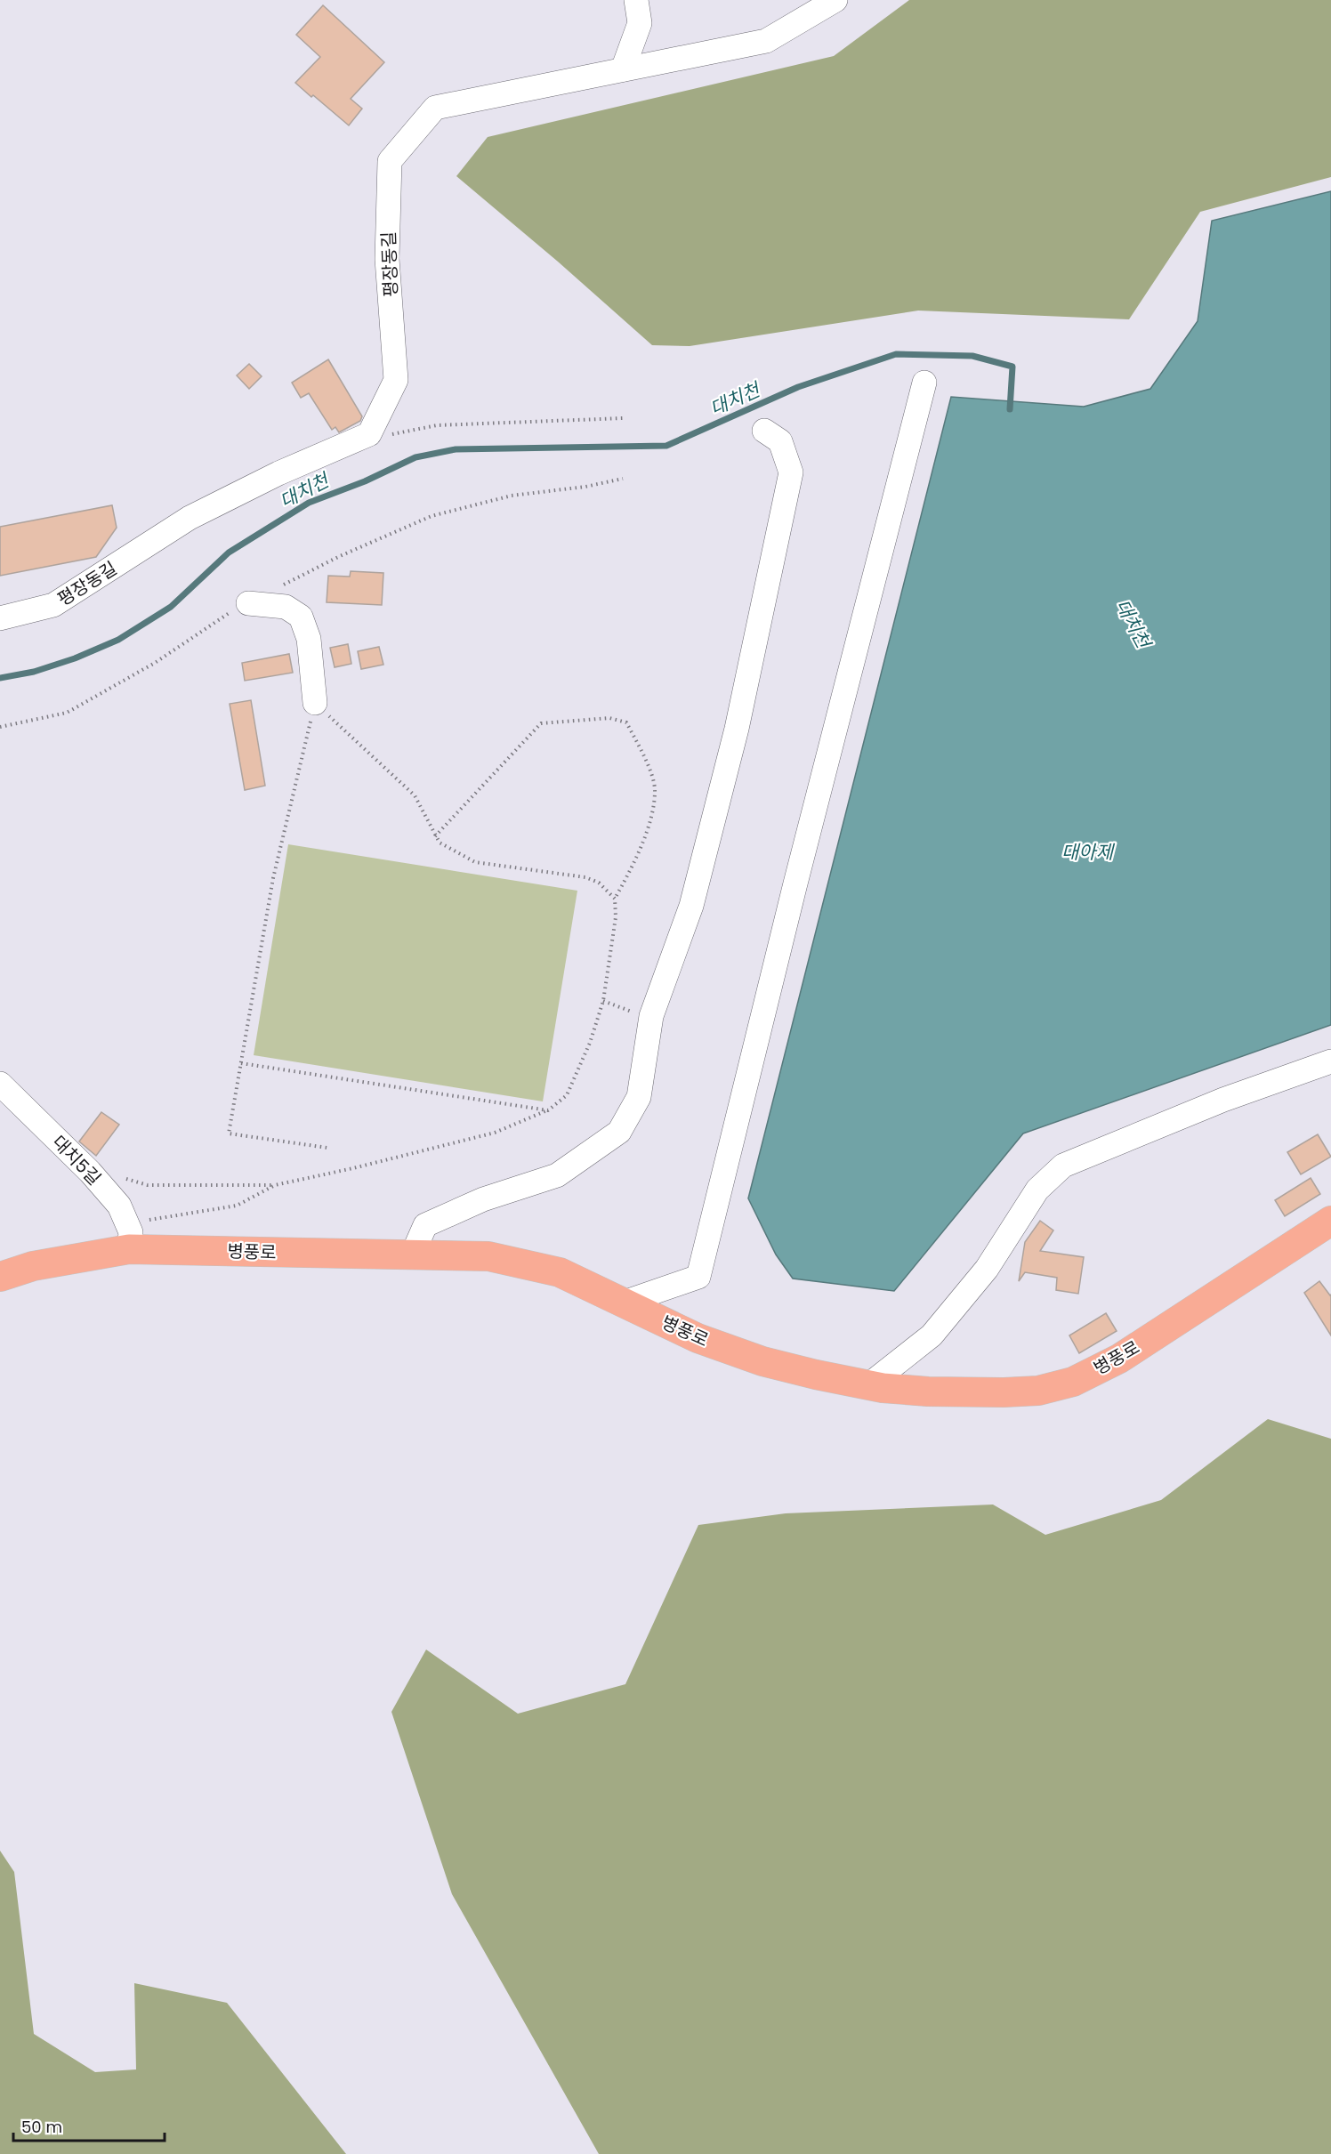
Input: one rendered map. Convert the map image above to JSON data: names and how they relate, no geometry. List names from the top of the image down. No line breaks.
{"streets":{"main road":["병풍로"],"street":["평장동길","대치5길"]},"crossings":[["대치5길","병풍로"]],"water":["대치천","대아제"],"scale_bar":"50 m"}
